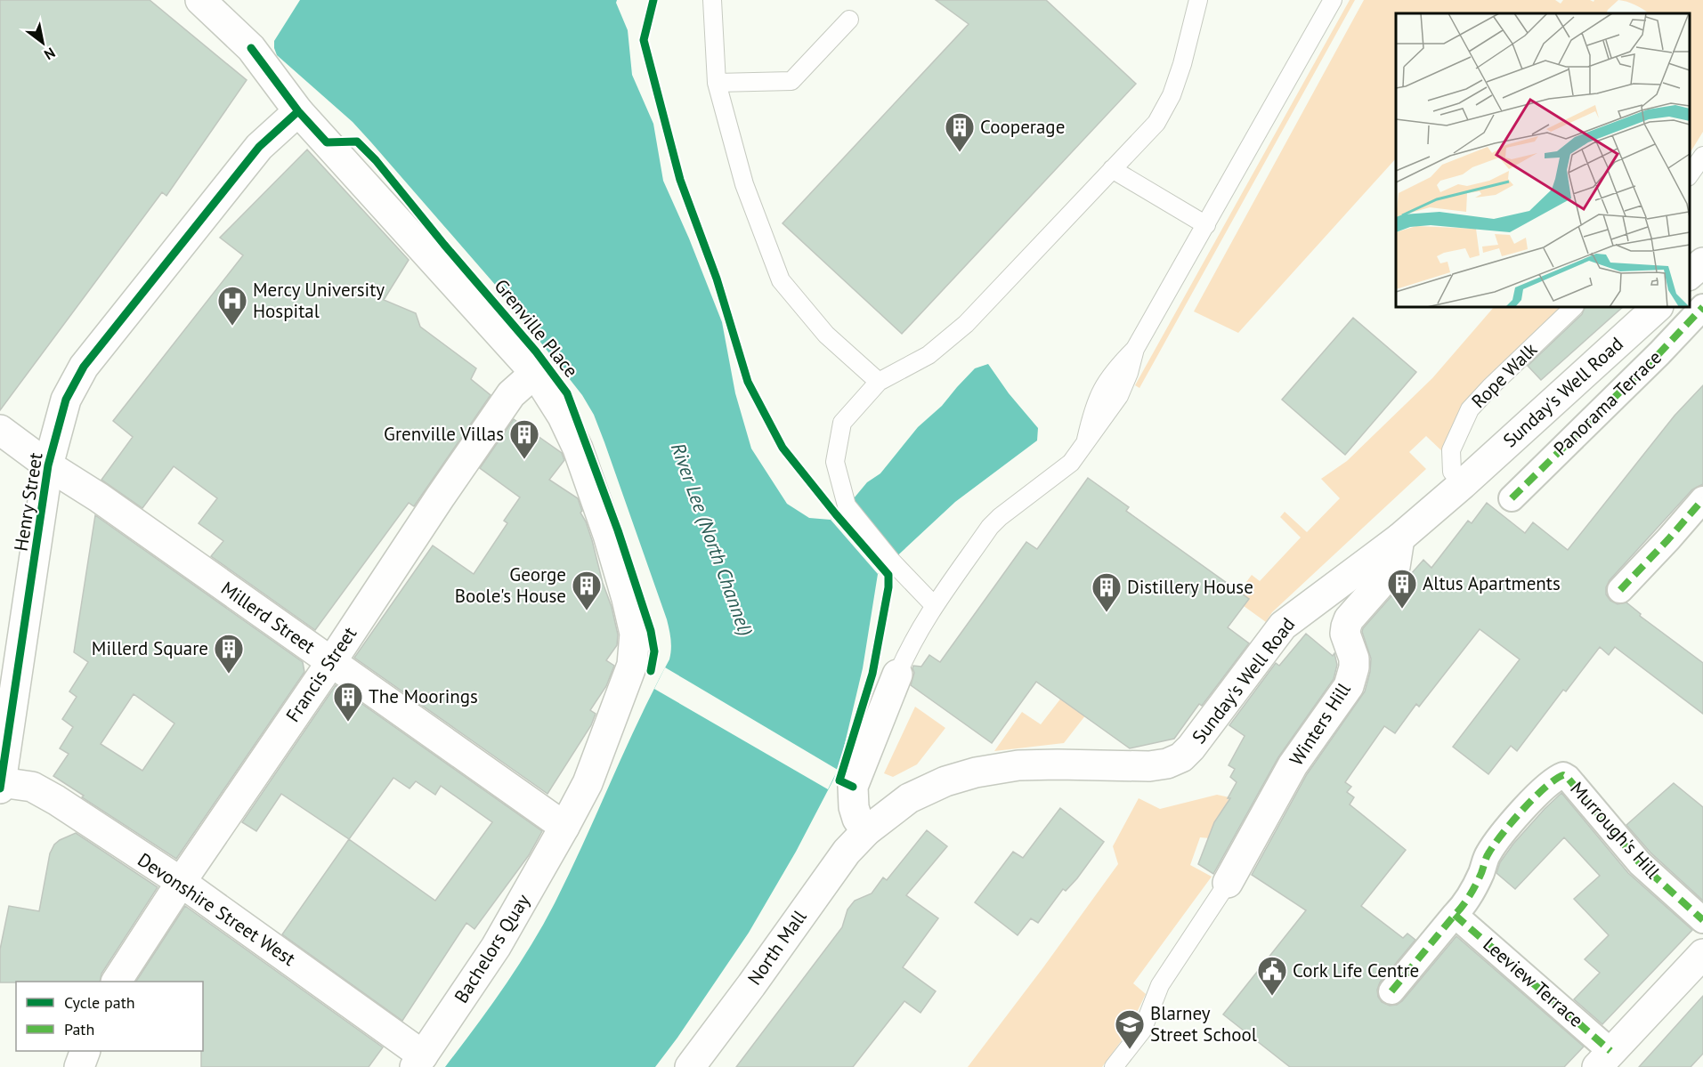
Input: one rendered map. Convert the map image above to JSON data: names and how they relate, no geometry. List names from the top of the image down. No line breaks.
{"streets":{"street":["Grenville Place","Sunday's Well Road","Panorama Terrace","Henry Street","Millerd Street","Francis Street","Winters Hill","Murrough's Hill","Devonshire Street West","North Mall","Bachelors Quay","Leeview Terrace"],"lane":["Rope Walk"]},"crossings":[["Grenville Place","Henry Street"],["Grenville Place","Millerd Street"],["Grenville Place","Francis Street"],["Grenville Place","Bachelors Quay"],["Rope Walk","Sunday's Well Road"],["Sunday's Well Road","Winters Hill"],["Sunday's Well Road","North Mall"],["Henry Street","Millerd Street"],["Henry Street","Devonshire Street West"],["Millerd Street","Francis Street"],["Millerd Street","Bachelors Quay"],["Francis Street","Devonshire Street West"],["Murrough's Hill","Leeview Terrace"],["Devonshire Street West","Bachelors Quay"]],"water":["River Lee (North Channel)"],"places":{"building":["Cooperage","Grenville Villas","Altus Apartments","George Boole's House","Distillery House","Millerd Square","The Moorings"],"hospital":["Mercy University Hospital"],"public building":["Cork Life Centre"],"school or university":["Blarney Street School"]},"legend":["Cycle path","Path"],"north":"bottom right"}
